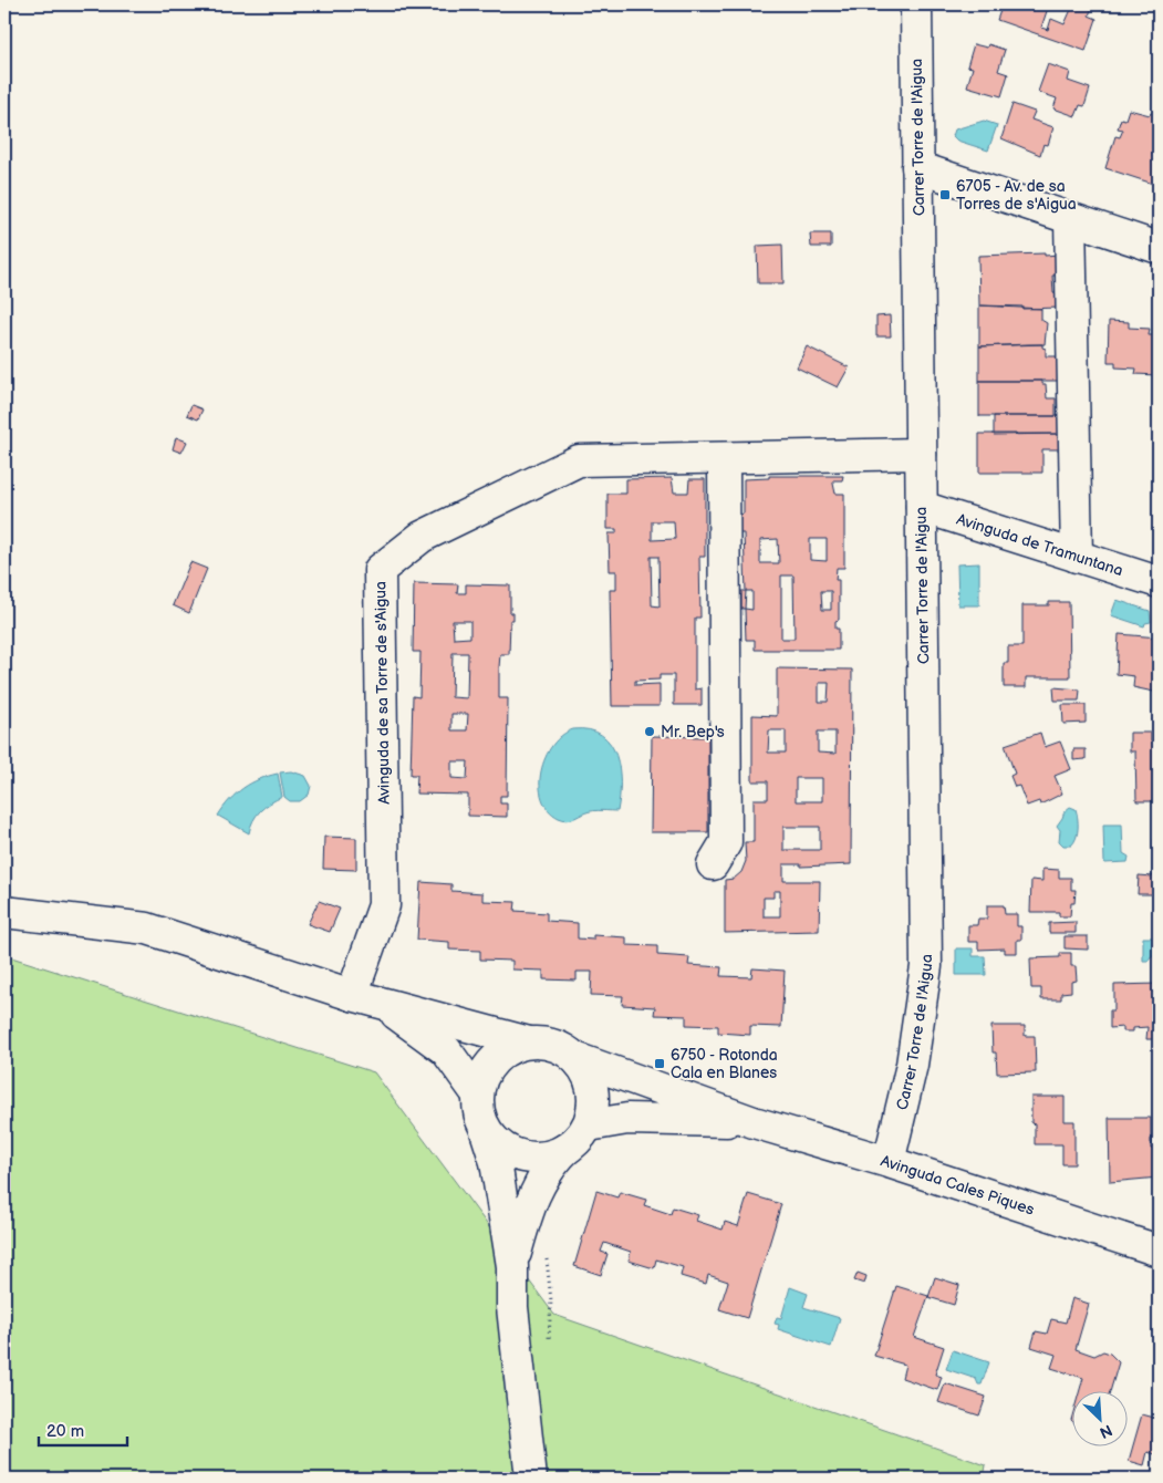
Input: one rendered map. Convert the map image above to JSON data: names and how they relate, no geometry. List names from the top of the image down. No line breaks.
{"streets":{"street":["Carrer Torre de l'Aigua","Avinguda de Tramuntana","Avinguda de sa Torre de s'Aigua","Avinguda Cales Piques"]},"crossings":[["Carrer Torre de l'Aigua","Avinguda de Tramuntana"],["Carrer Torre de l'Aigua","Avinguda Cales Piques"]],"places":{"transit":["6705 - Av. de sa Torres de s'Aigua","6750 - Rotonda Cala en Blanes"],"other":["Mr. Bep's"]},"scale_bar":"20 m","north":"bottom right"}
